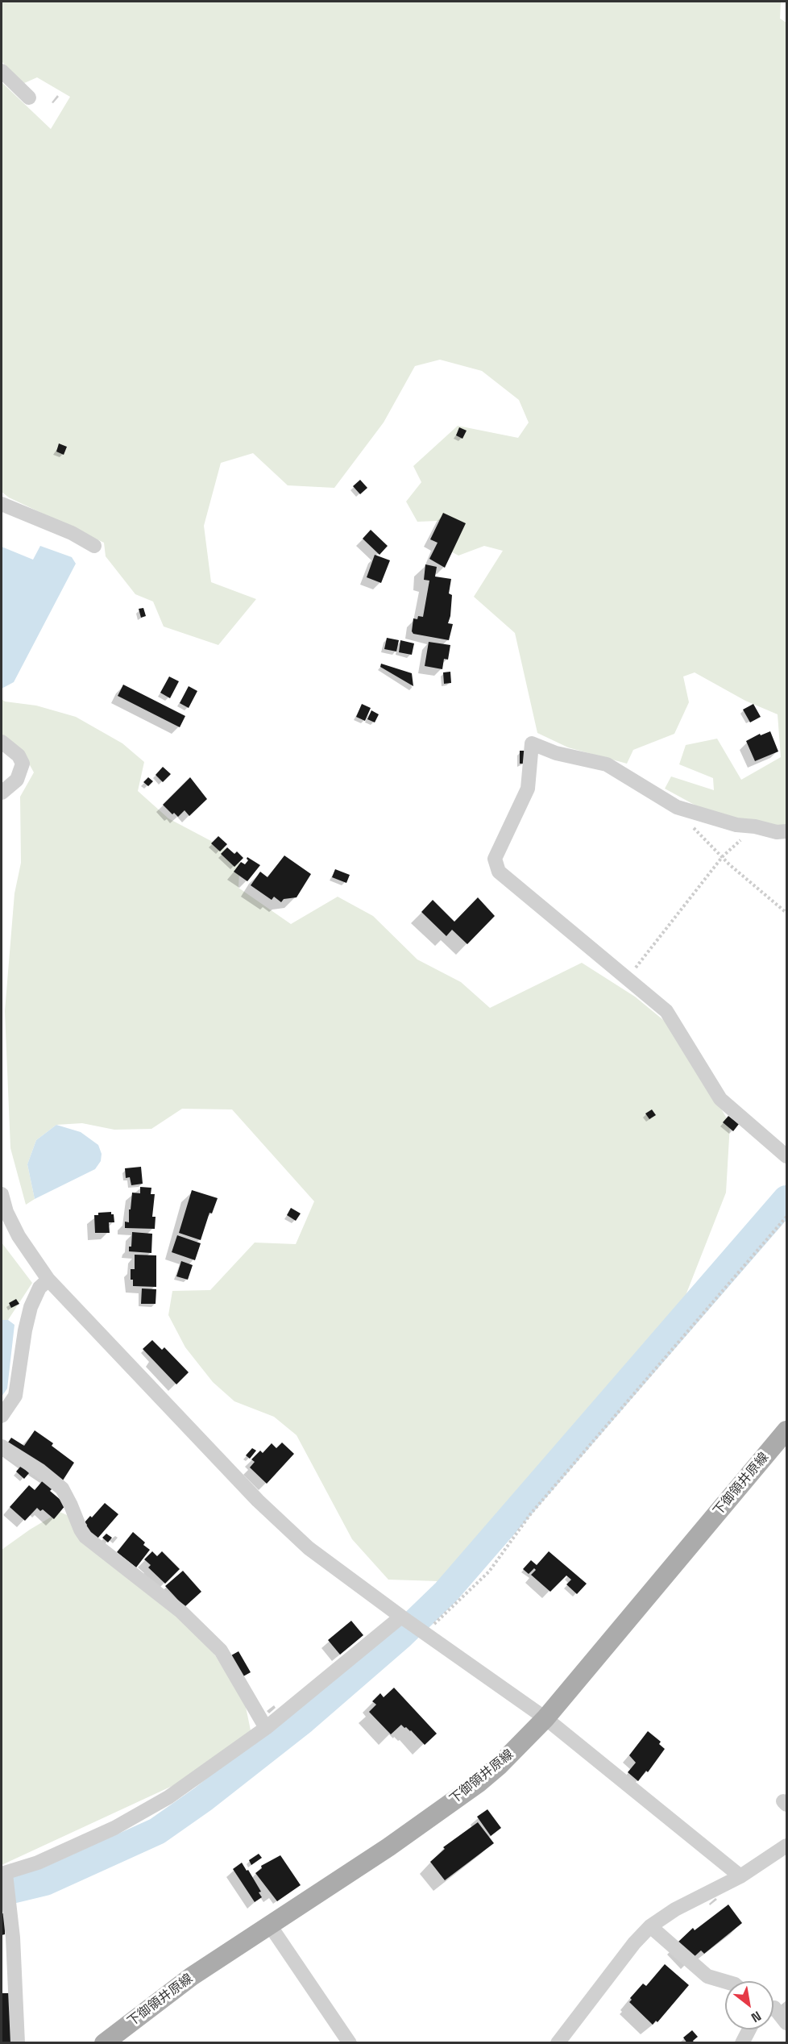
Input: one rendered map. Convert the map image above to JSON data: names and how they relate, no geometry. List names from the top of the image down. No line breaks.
{"streets":{"main road":["下御領井原線"]},"north":"bottom right"}
